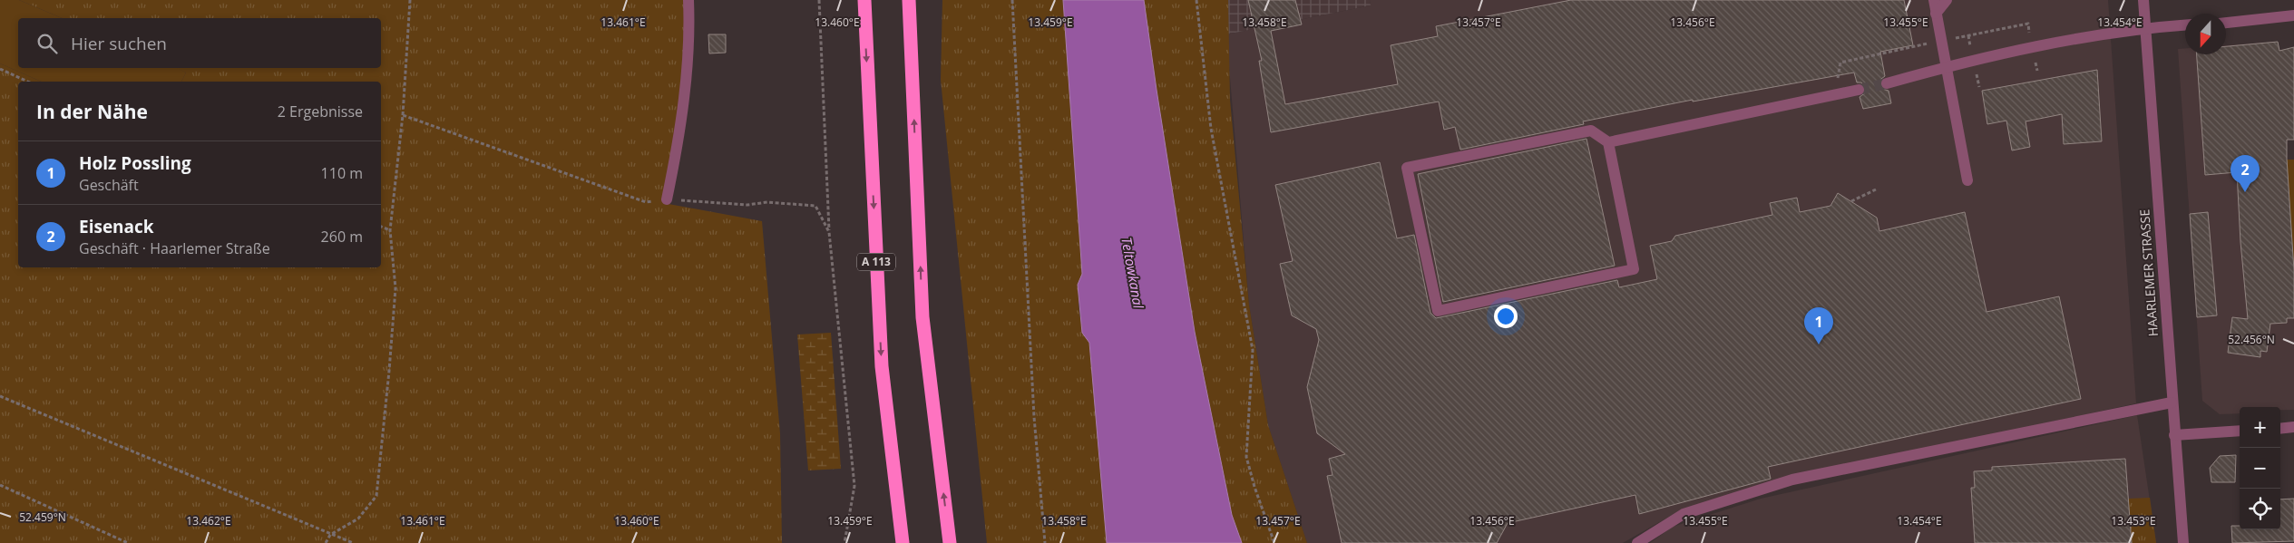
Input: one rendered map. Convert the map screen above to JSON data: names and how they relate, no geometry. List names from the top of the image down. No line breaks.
{"streets":{"highway":["A 113"],"street":["HAARLEMER STRASSE"]},"water":["Teltowkanal"],"north":"bottom","page":{"search":"Hier suchen","heading":["In der Nähe","2 Ergebnisse"],"list":[{"mark":"1","name":"Holz Possling","note":"Geschäft","value":"110 m"},{"mark":"2","name":"Eisenack","note":"Geschäft · Haarlemer Straße","value":"260 m"}],"pins":["2","1"],"map_buttons":["+","−"]},"coordinates":["13.461°E","13.460°E","13.459°E","13.458°E","13.457°E","13.455°E","13.456°E","13.454°E","52.456°N","52.459°N","13.462°E","13.453°E"]}
